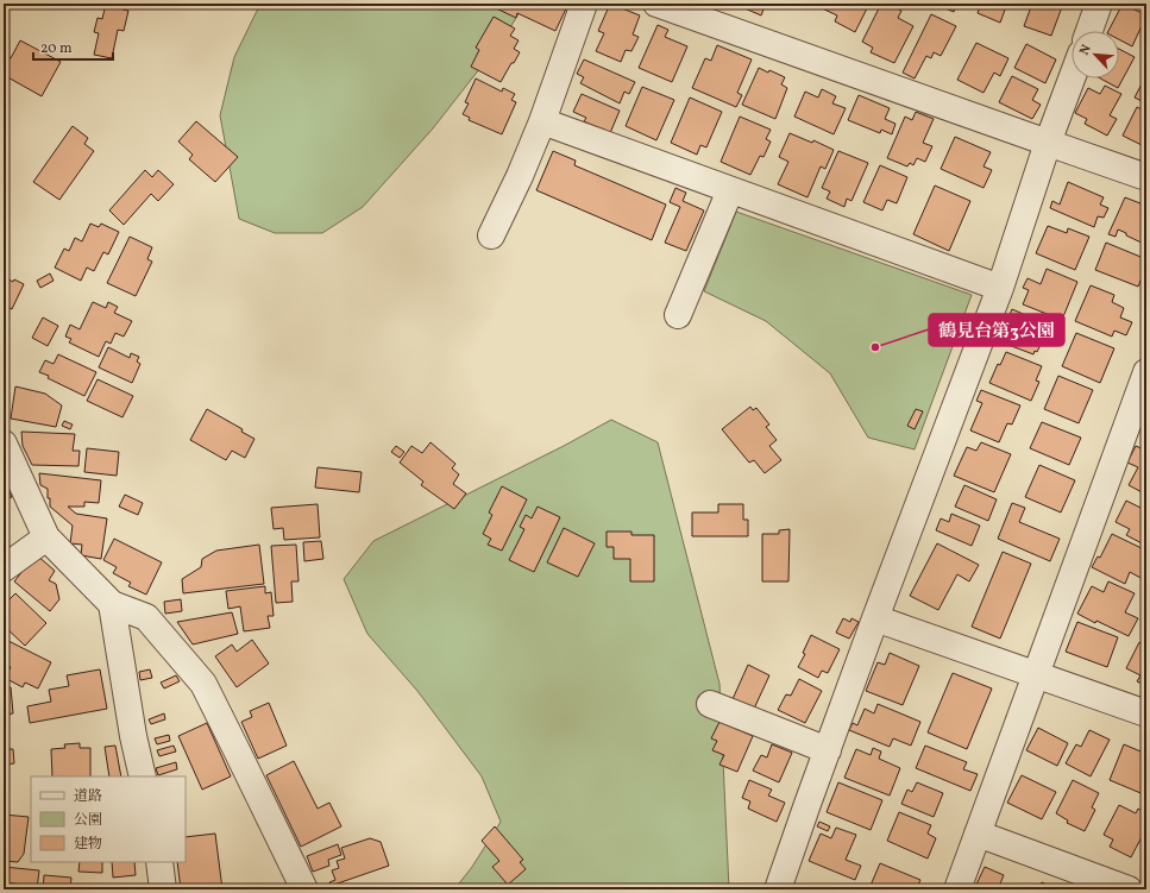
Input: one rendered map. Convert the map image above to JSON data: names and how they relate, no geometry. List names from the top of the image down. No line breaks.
{"places":["鶴見台第3公園"],"legend":["道路","公園","建物"],"scale_bar":"20 m","north":"top left"}
